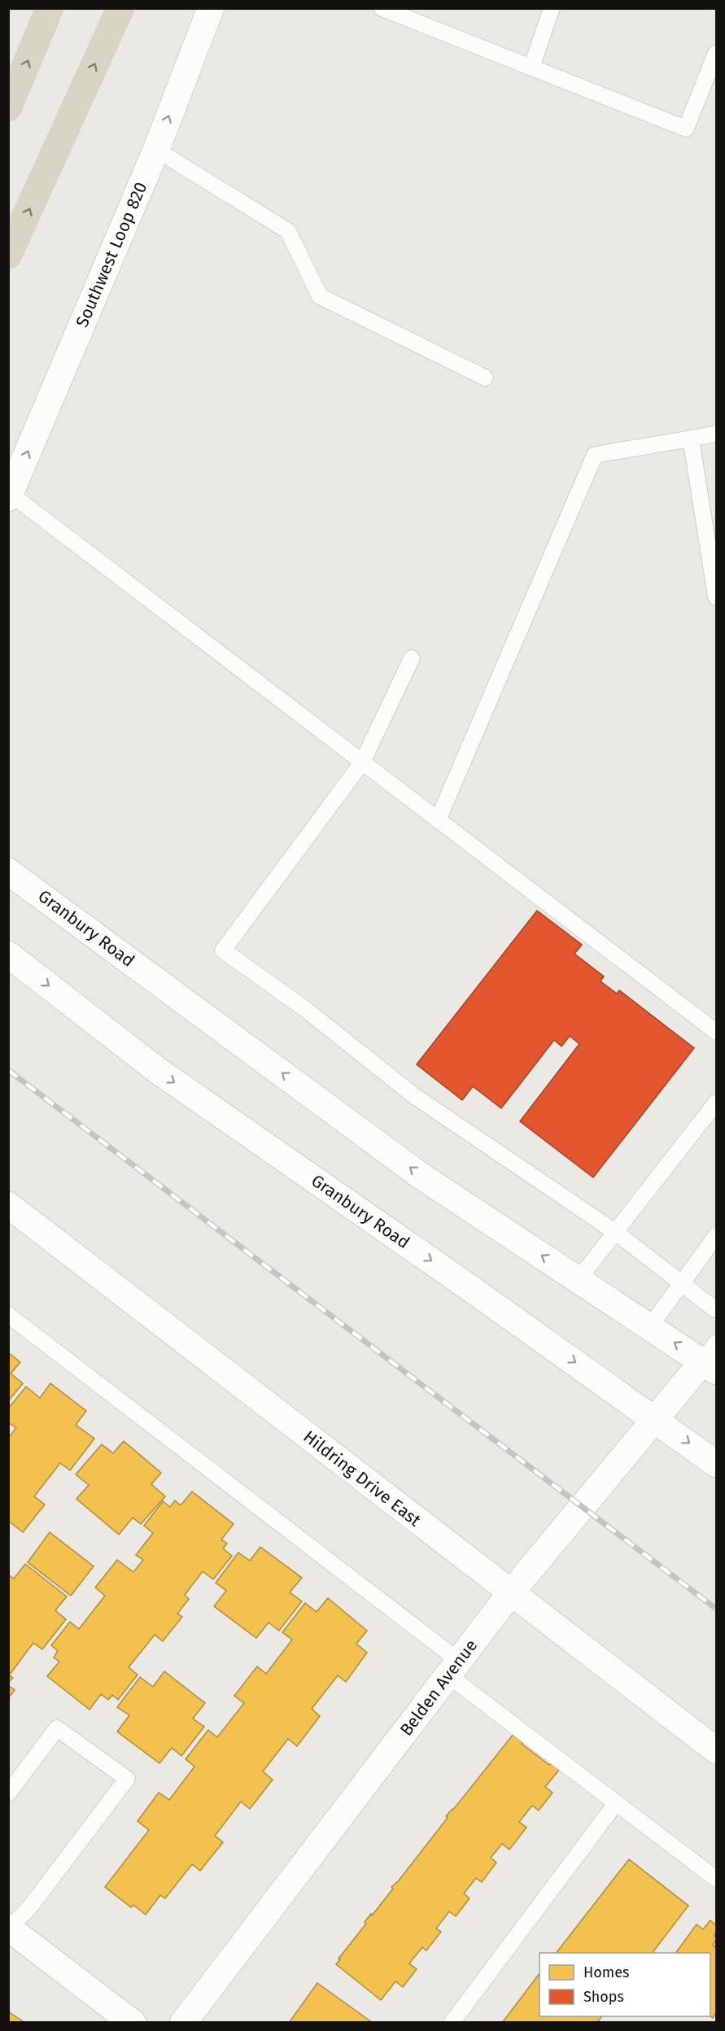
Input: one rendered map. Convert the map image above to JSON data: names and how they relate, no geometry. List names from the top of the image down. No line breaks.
{"streets":{"main road":["Southwest Loop 820","Granbury Road","Hildring Drive East","Belden Avenue"]},"crossings":[["Granbury Road","Belden Avenue"],["Hildring Drive East","Belden Avenue"]],"one_way":["Southwest Loop 820"],"legend":["Homes","Shops"]}
